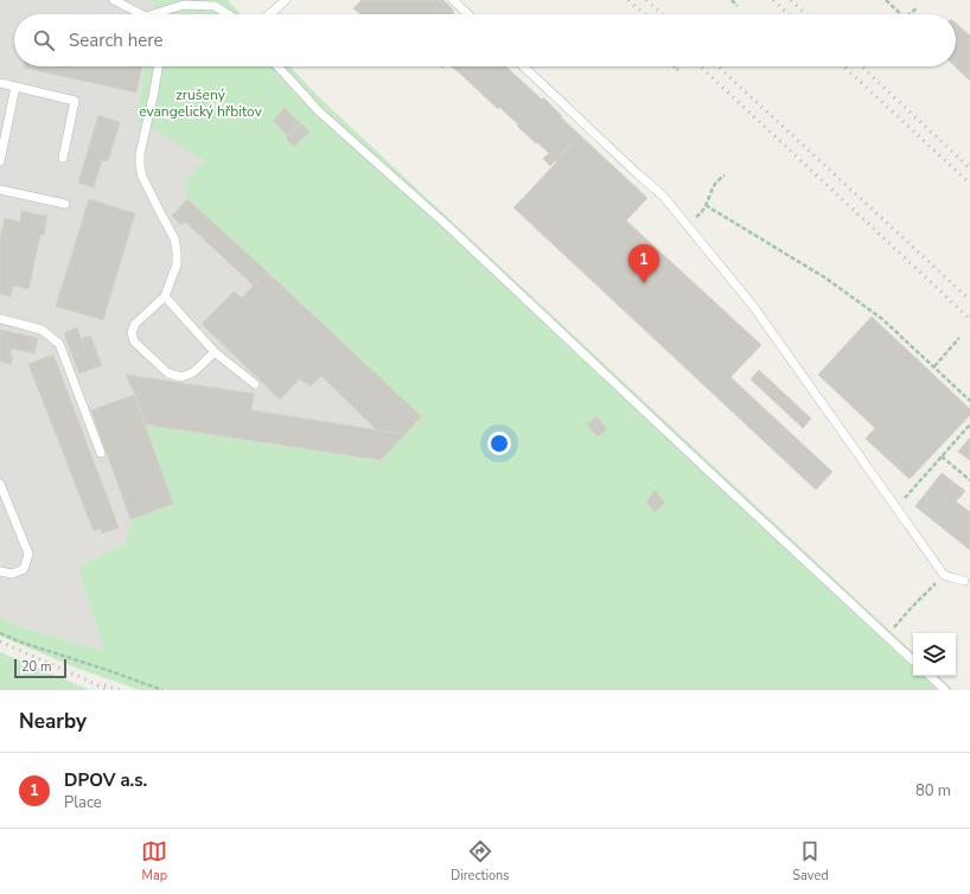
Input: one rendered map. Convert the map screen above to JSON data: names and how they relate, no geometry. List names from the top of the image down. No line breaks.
{"parks":["zrušený evangelický hřbitov"],"scale_bar":"20 m","page":{"search":"Search here","pins":"1","scale":"20 m","heading":"Nearby","list":[{"mark":"1","name":"DPOV a.s.","note":"Place","value":"80 m"}],"nav":["Map","Directions","Saved"]}}
